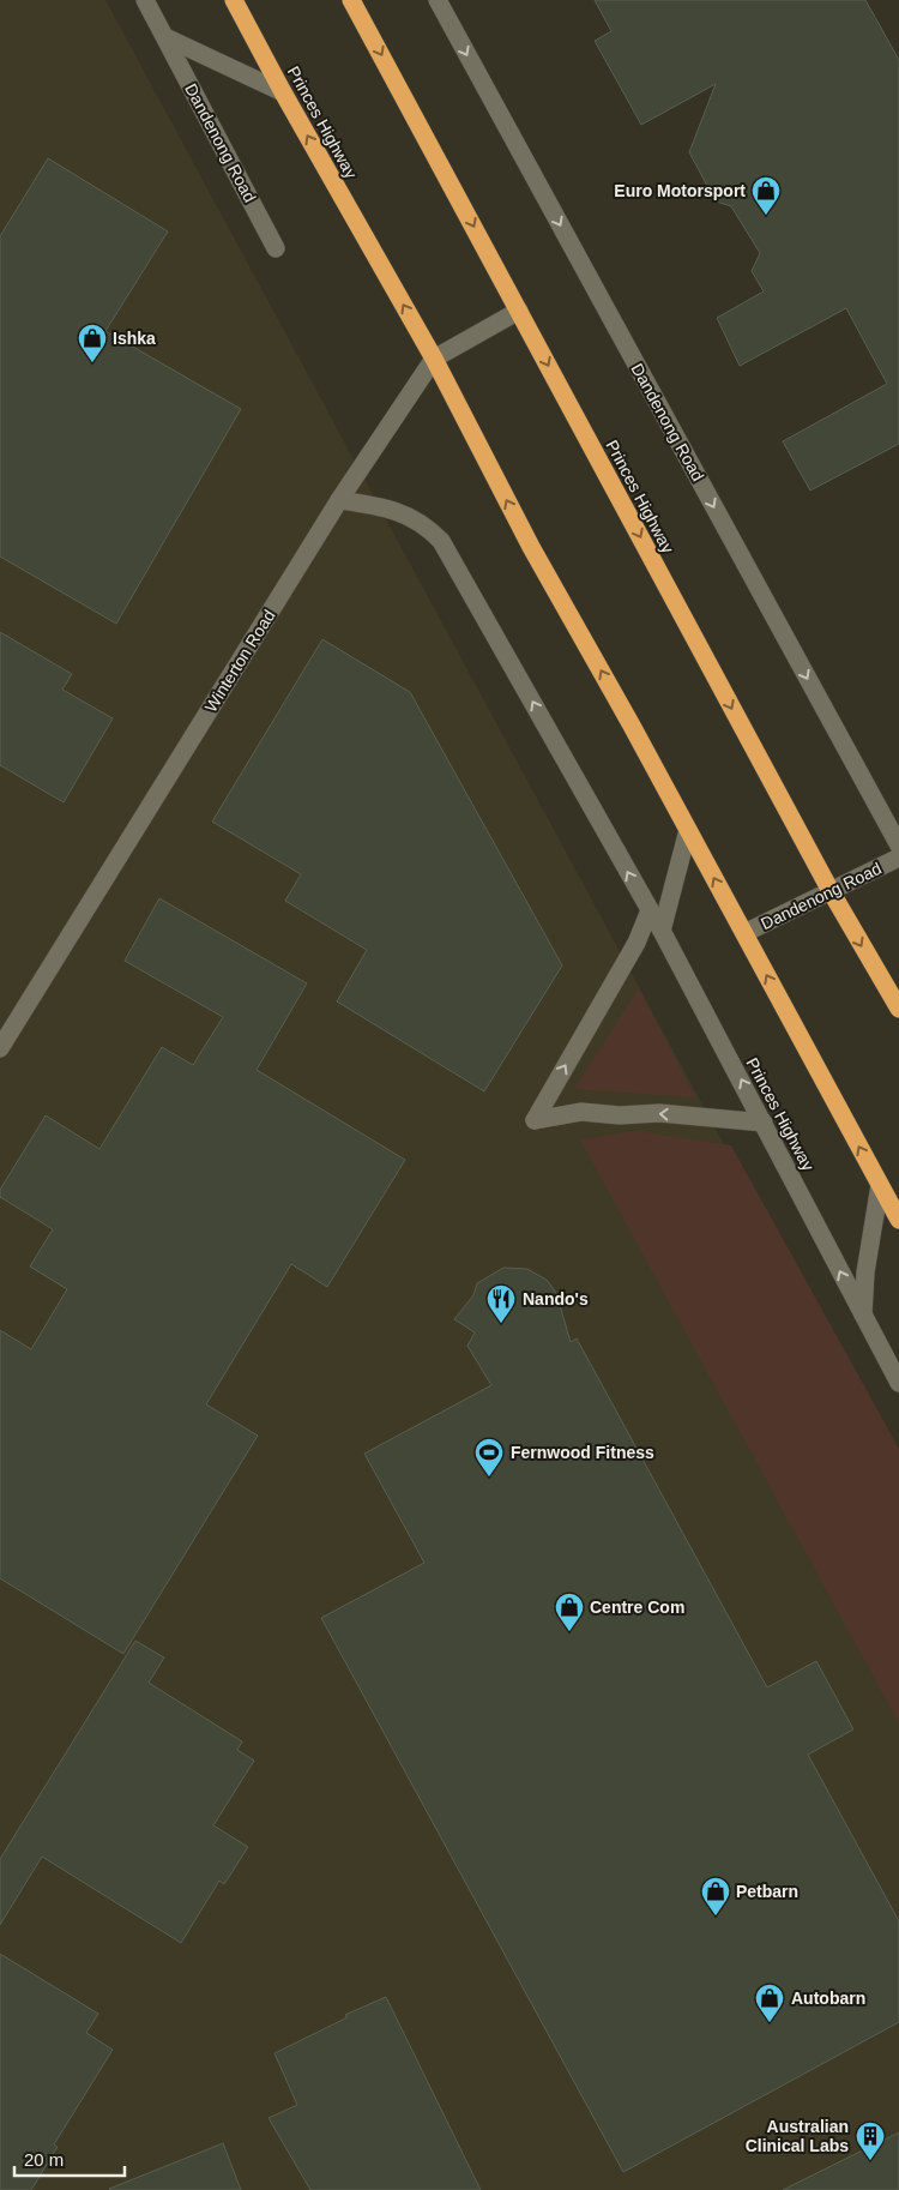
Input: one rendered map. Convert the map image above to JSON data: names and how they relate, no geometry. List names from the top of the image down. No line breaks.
{"streets":{"highway":["Princes Highway"],"street":["Dandenong Road","Winterton Road"]},"crossings":[["Princes Highway","Dandenong Road"],["Princes Highway","Winterton Road"]],"one_way":["Dandenong Road"],"places":{"shop":["Euro Motorsport","Ishka","Centre Com","Petbarn","Autobarn"],"restaurant":["Nando's"],"sports":["Fernwood Fitness"],"building":["Australian Clinical Labs"]},"scale_bar":"20 m"}
